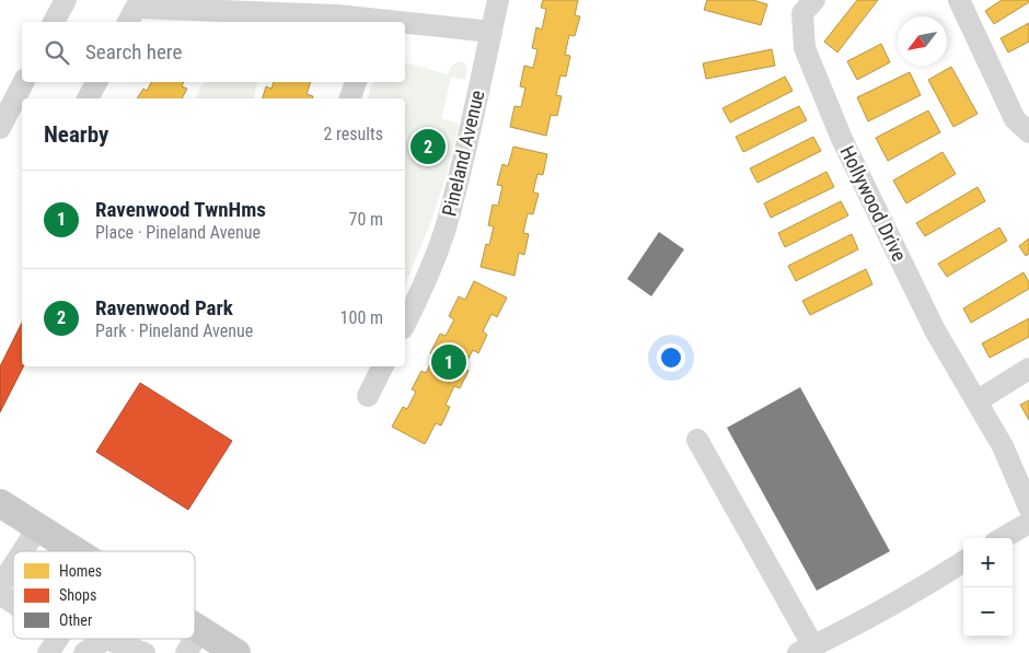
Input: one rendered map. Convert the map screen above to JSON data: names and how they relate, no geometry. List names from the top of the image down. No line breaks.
{"streets":{"street":["Pineland Avenue","Hollywood Drive"]},"legend":["Homes","Shops","Other"],"north":"bottom left","page":{"search":"Search here","heading":["Nearby","2 results"],"pins":["2","1"],"list":[{"mark":"1","name":"Ravenwood TwnHms","note":"Place · Pineland Avenue","value":"70 m"},{"mark":"2","name":"Ravenwood Park","note":"Park · Pineland Avenue","value":"100 m"}],"map_buttons":["+","−"]}}
